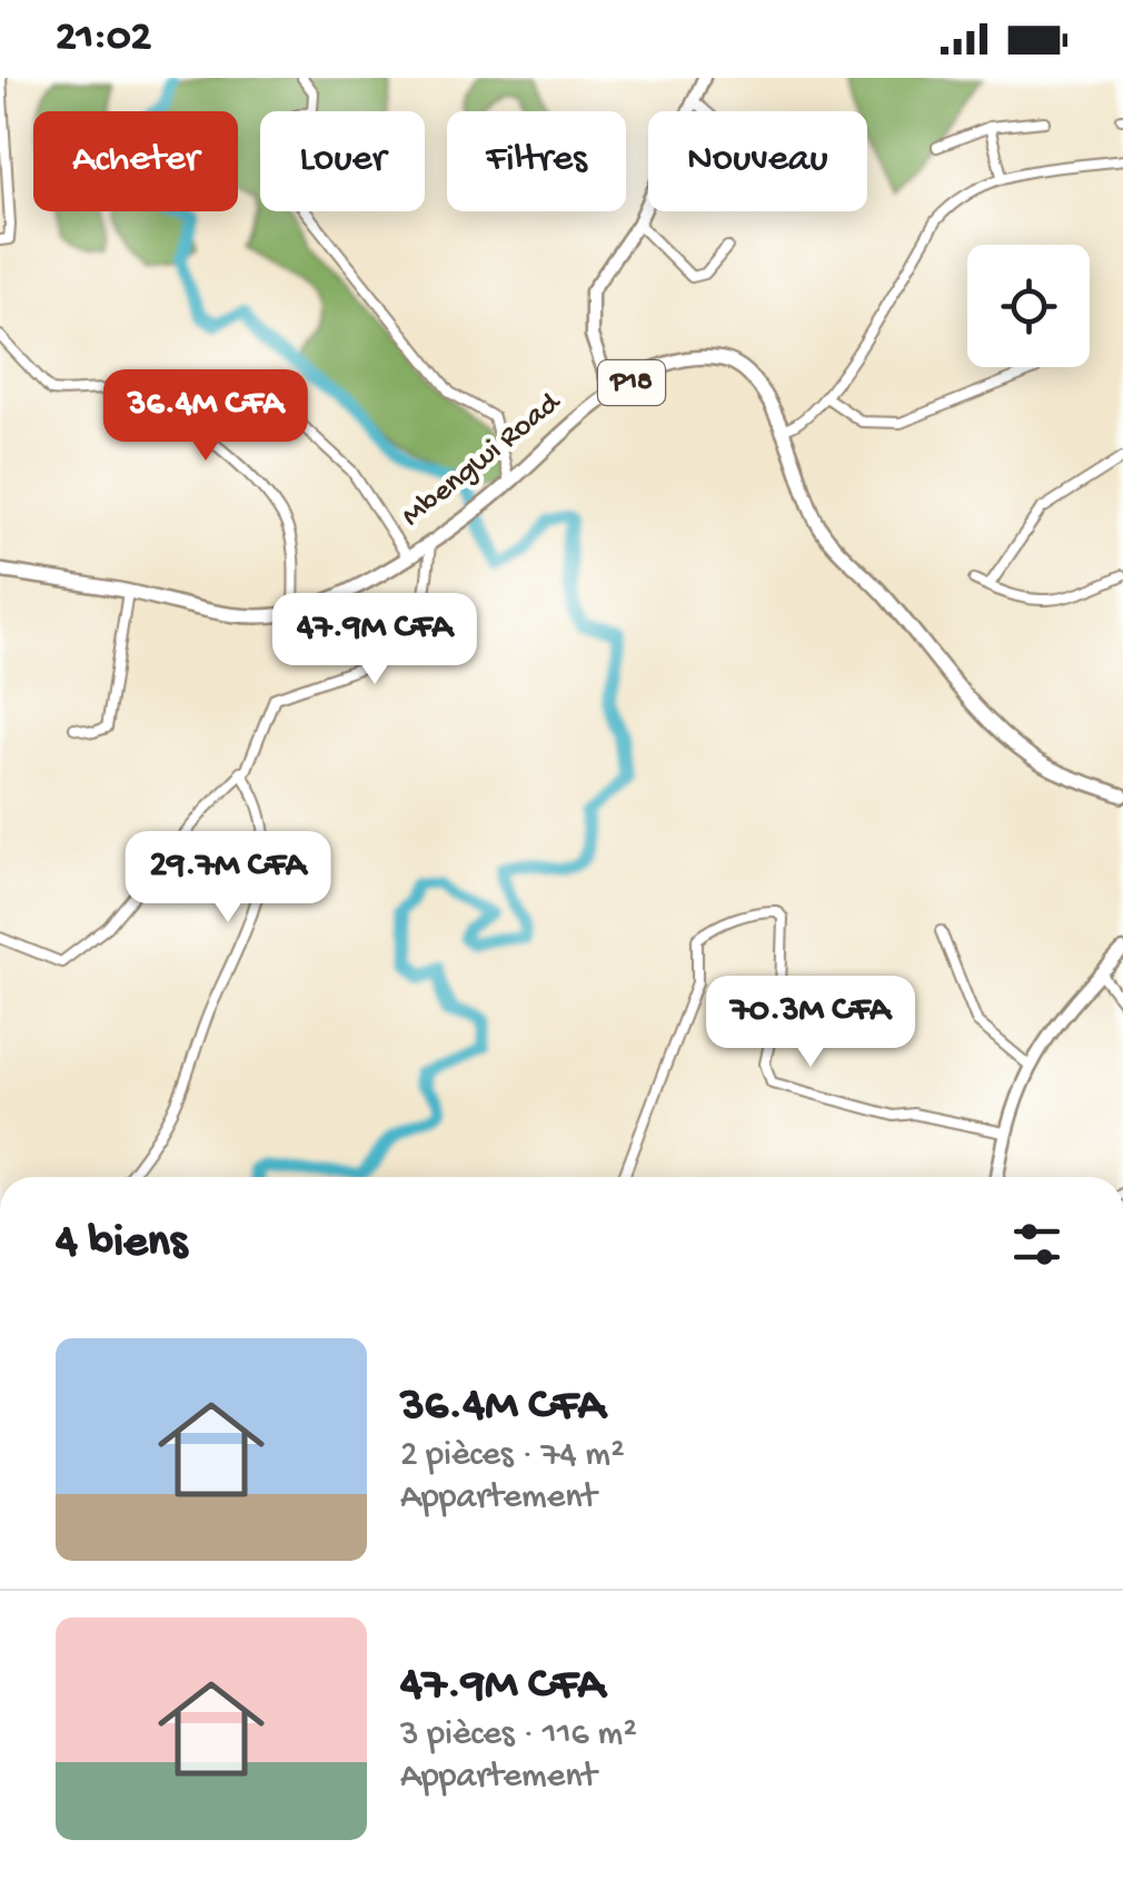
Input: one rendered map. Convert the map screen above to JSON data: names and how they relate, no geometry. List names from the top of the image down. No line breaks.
{"streets":{"main road":["P18","Mbengwi Road"]},"page":{"status":"21:02","chip":["Acheter","Louer","Filtres","Nouveau"],"price":["36.4M CFA","47.9M CFA","29.7M CFA","70.3M CFA"],"heading":"4 biens","list":[{"name":"36.4M CFA","note":"2 pièces · 74 m² · Appartement"},{"name":"47.9M CFA","note":"3 pièces · 116 m² · Appartement"}]}}
